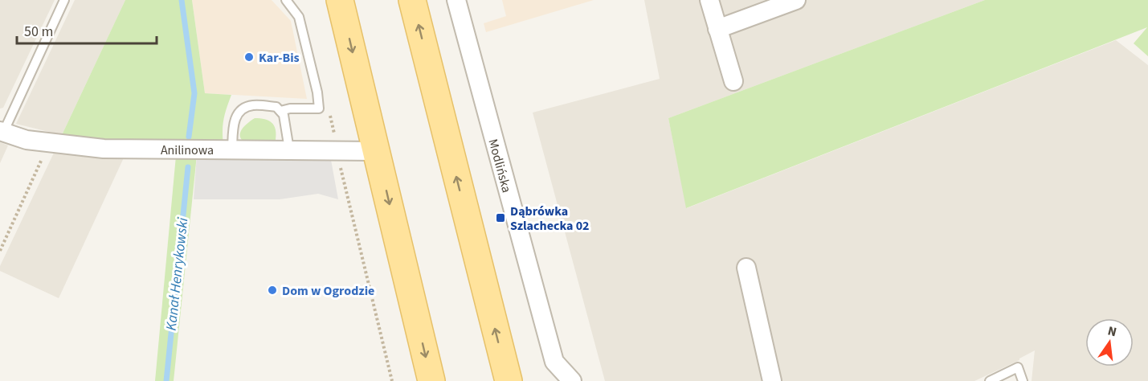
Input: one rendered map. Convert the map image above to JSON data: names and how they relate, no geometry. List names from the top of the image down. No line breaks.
{"streets":{"street":["Anilinowa","Modlińska"]},"water":["Kanał Henrykowski"],"places":{"other":["Kar-Bis","Dom w Ogrodzie"],"transit":["Dąbrówka Szlachecka 02"]},"scale_bar":"50 m","north":"top"}
